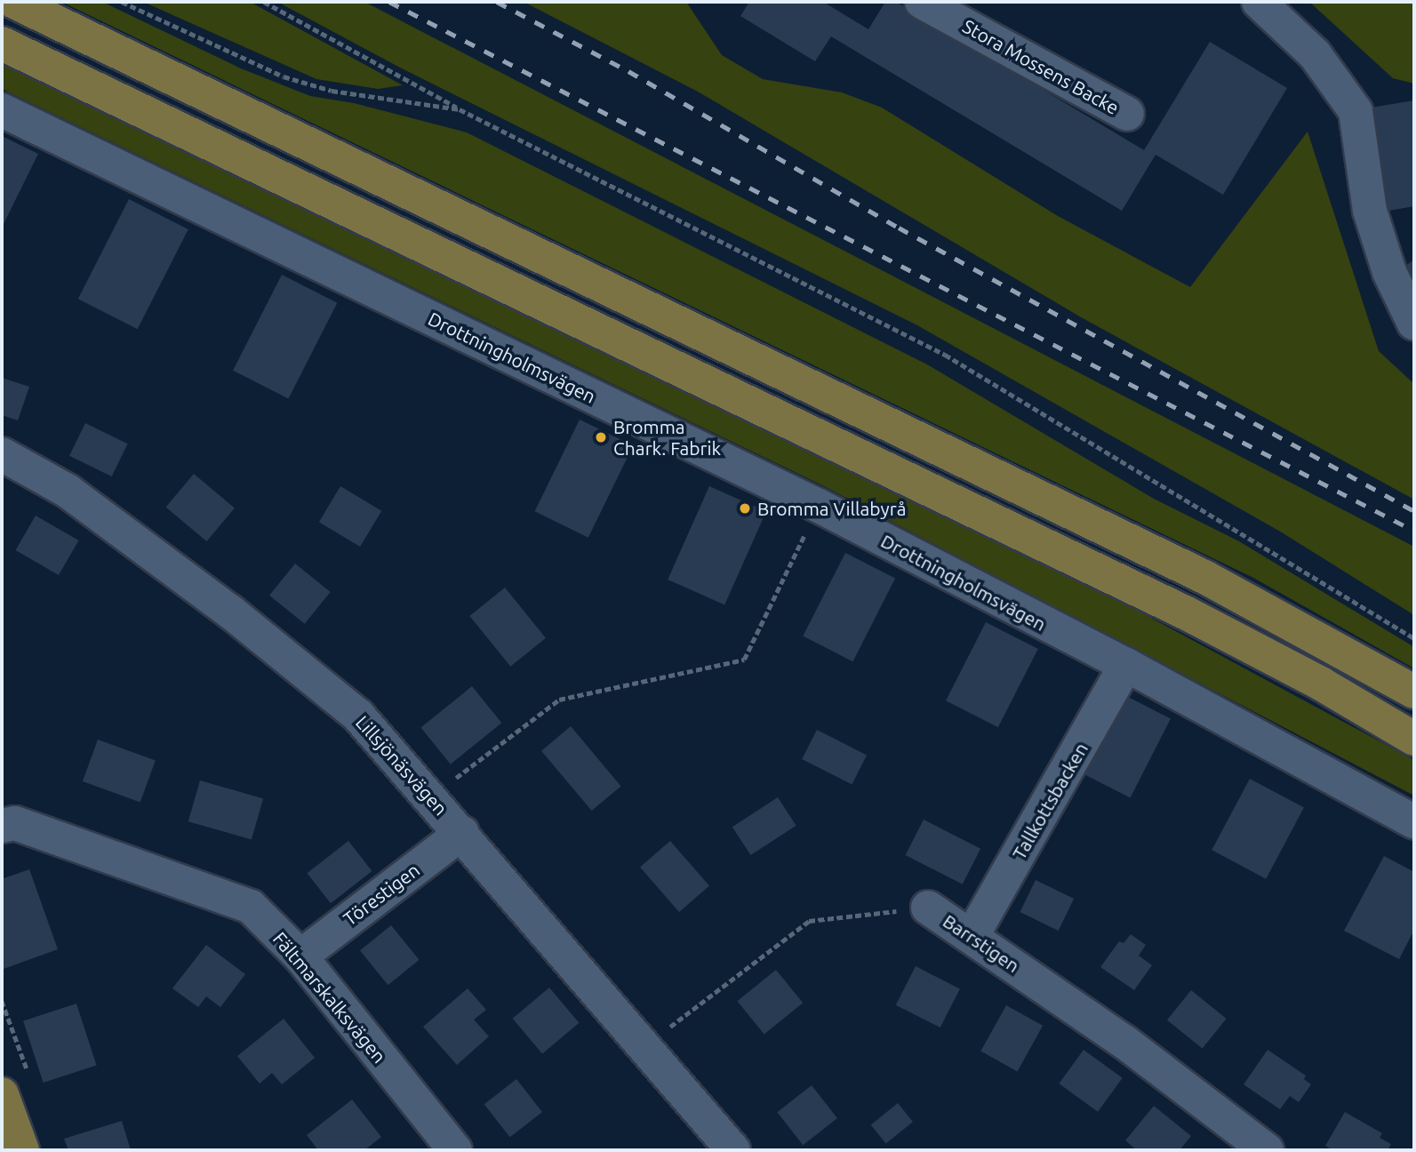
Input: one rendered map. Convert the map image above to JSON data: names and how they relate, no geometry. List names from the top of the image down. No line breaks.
{"streets":{"street":["Stora Mossens Backe","Drottningholmsvägen","Lillsjönäsvägen","Tallkottsbacken","Törestigen","Barrstigen","Fältmarskalksvägen"]},"crossings":[["Drottningholmsvägen","Tallkottsbacken"],["Lillsjönäsvägen","Törestigen"],["Lillsjönäsvägen","Barrstigen"],["Tallkottsbacken","Barrstigen"],["Törestigen","Fältmarskalksvägen"]],"places":["Bromma Chark. Fabrik","Bromma Villabyrå"]}
